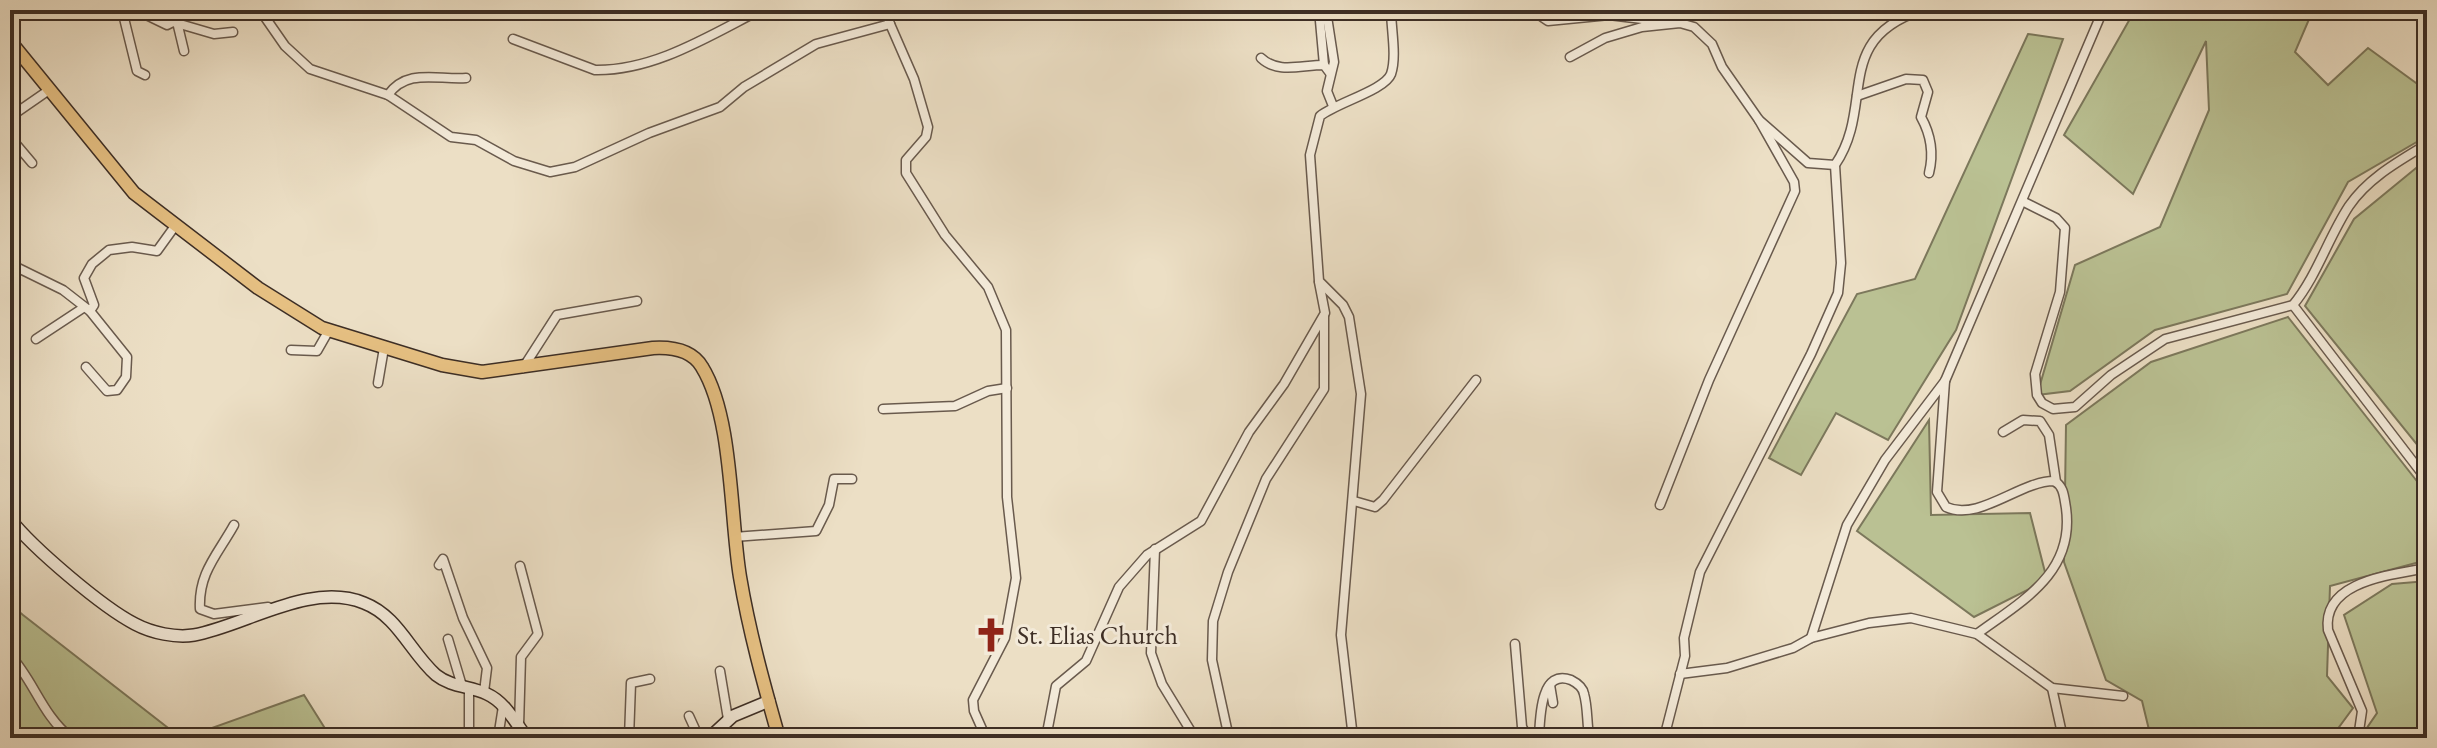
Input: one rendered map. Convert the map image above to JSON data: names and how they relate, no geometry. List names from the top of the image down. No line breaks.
{"places":{"church":["St. Elias Church"]}}
